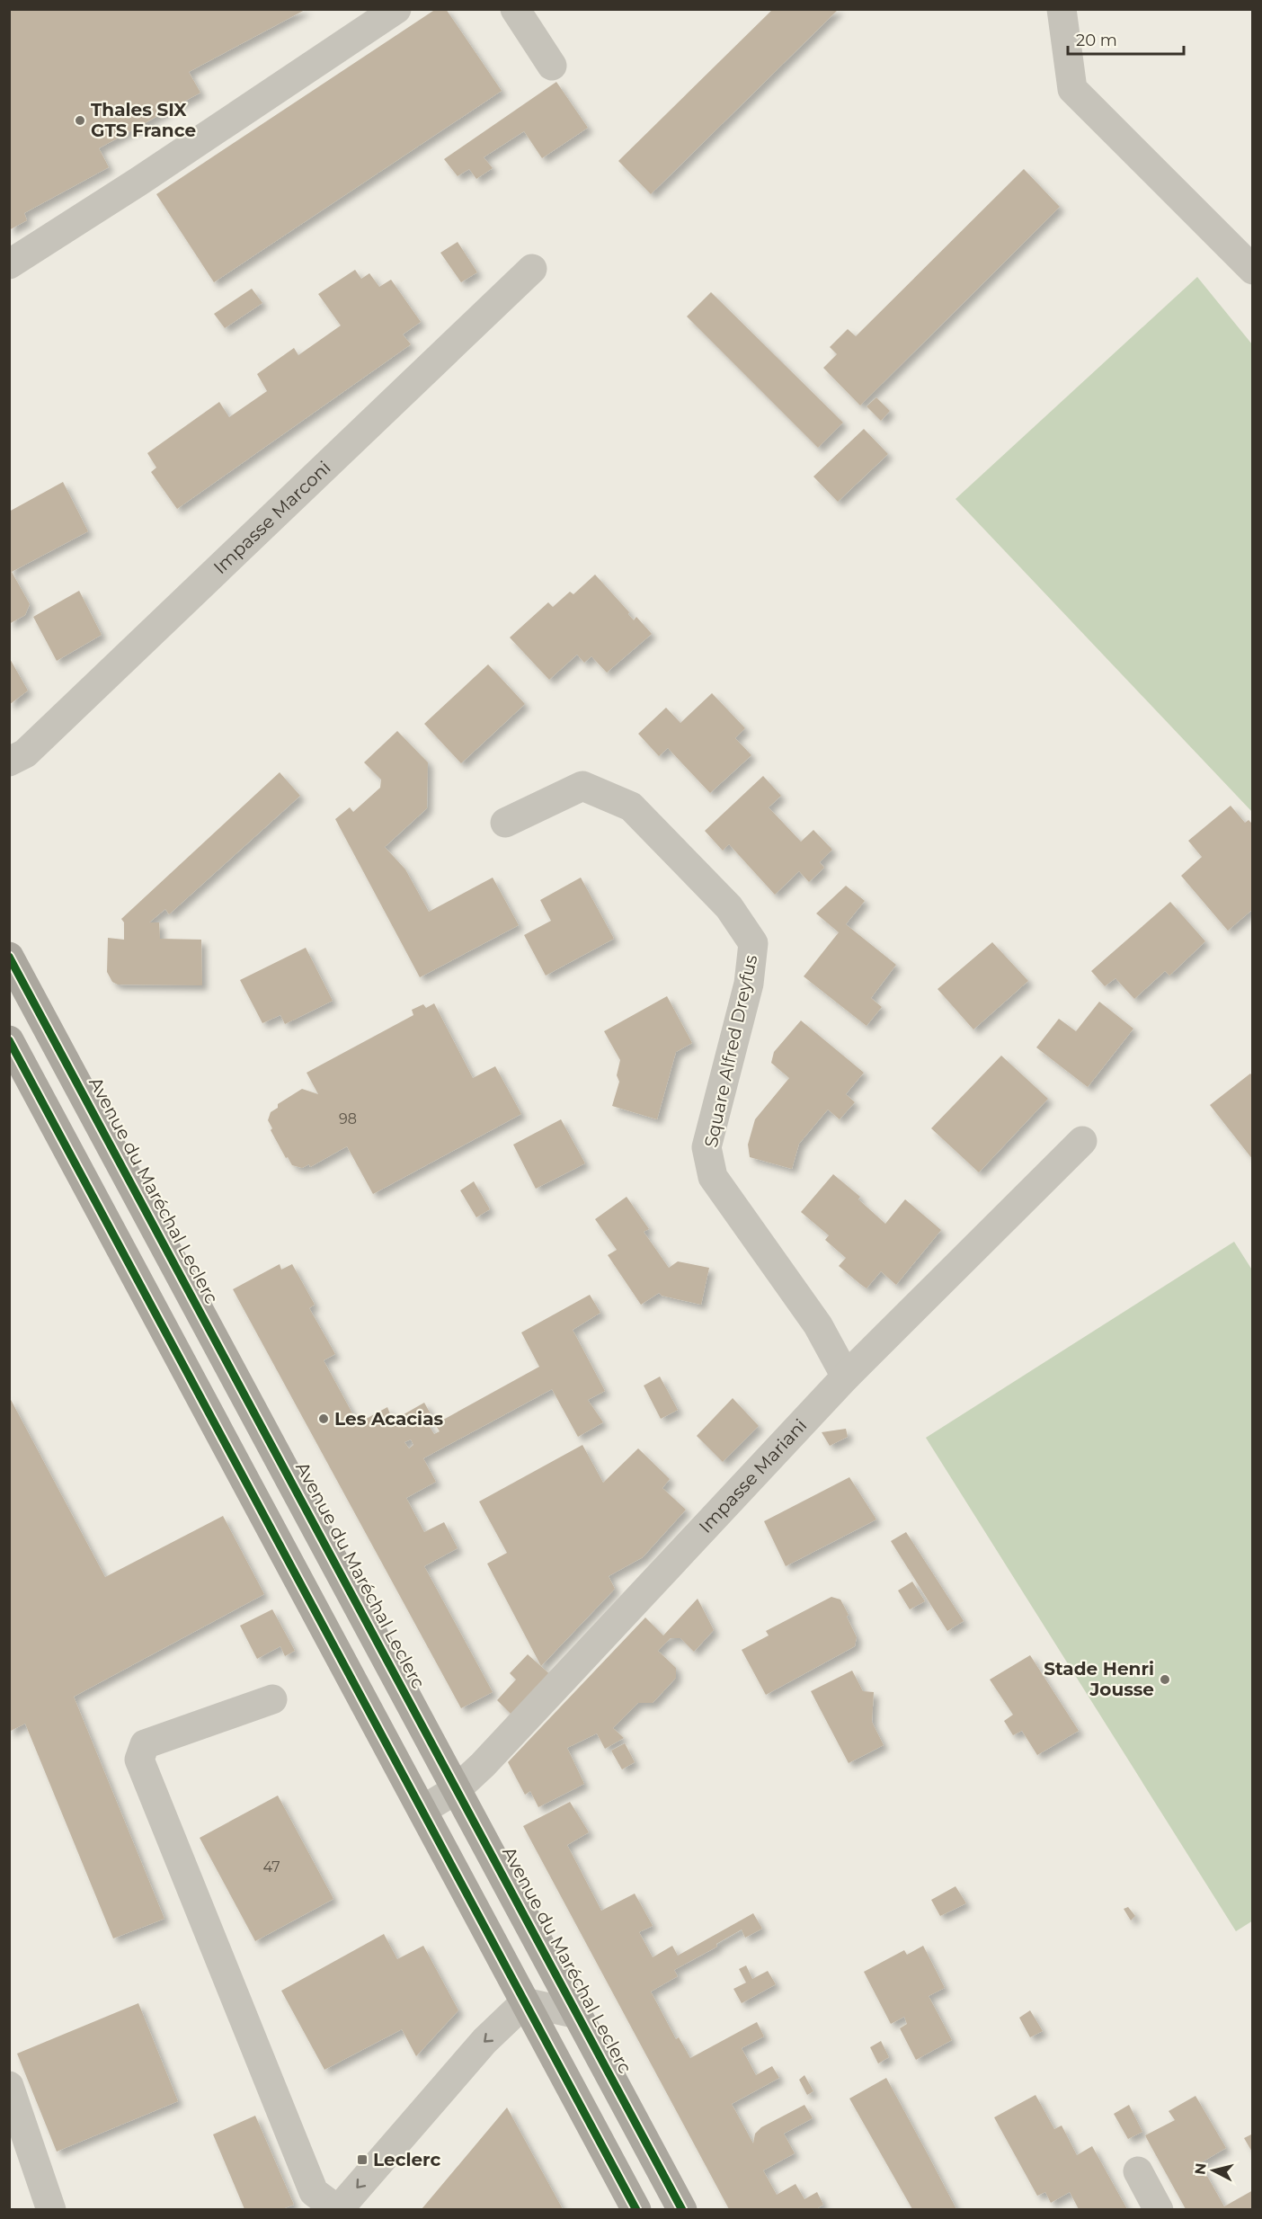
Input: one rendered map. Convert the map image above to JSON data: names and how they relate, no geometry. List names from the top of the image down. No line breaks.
{"streets":{"main road":["Avenue du Maréchal Leclerc"],"street":["Impasse Marconi","Square Alfred Dreyfus","Impasse Mariani"]},"crossings":[["Square Alfred Dreyfus","Impasse Mariani"],["Avenue du Maréchal Leclerc","Impasse Mariani"]],"places":{"other":["Thales SIX GTS France","Les Acacias","Stade Henri Jousse"],"transit":["Leclerc"]},"house_numbers":["98","47"],"scale_bar":"20 m","north":"left"}
